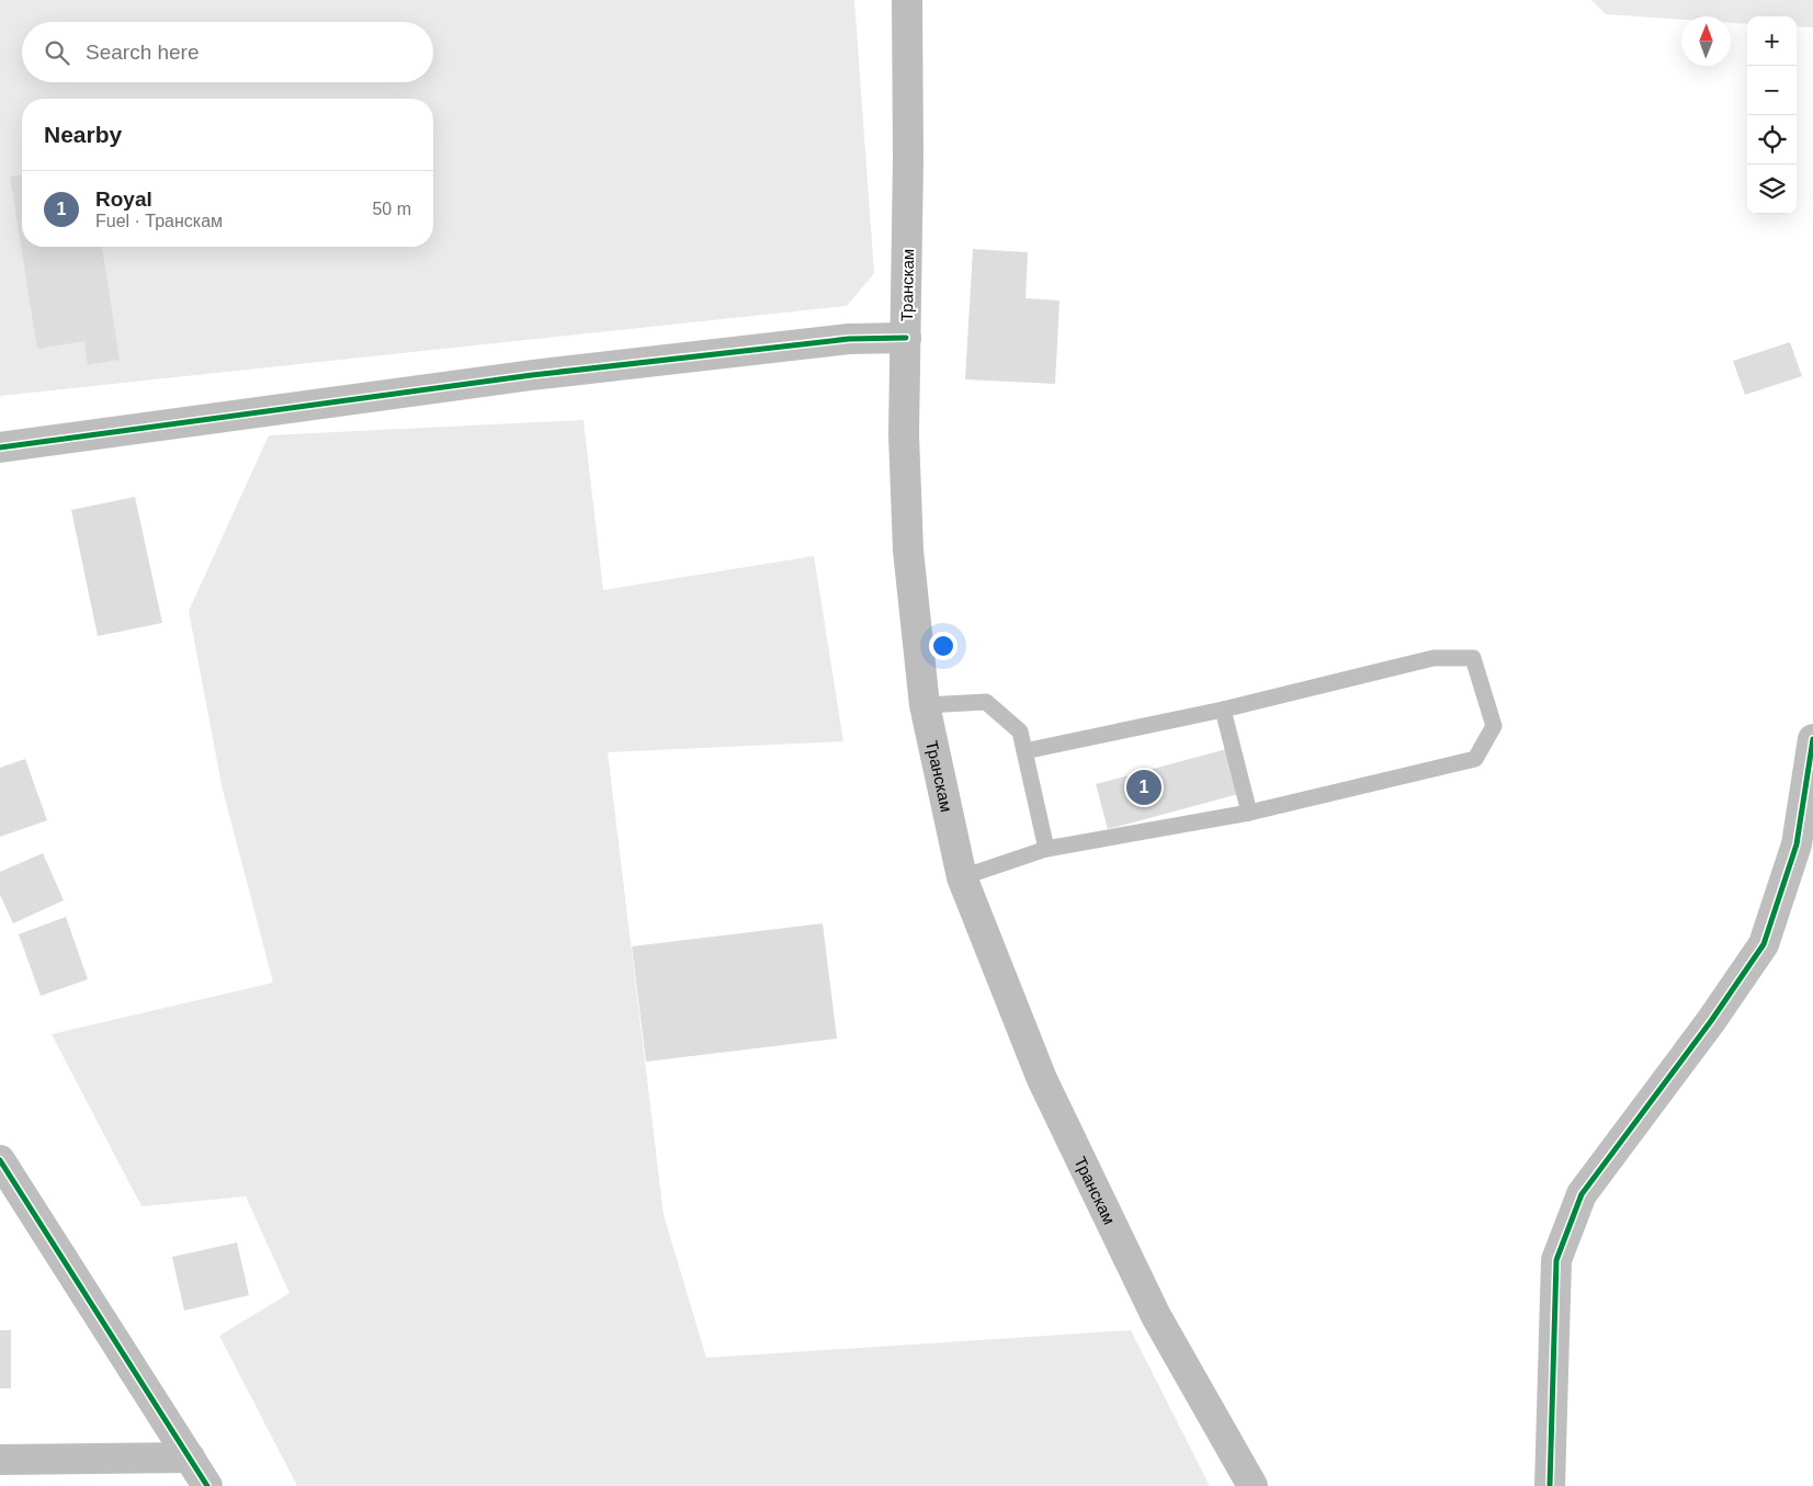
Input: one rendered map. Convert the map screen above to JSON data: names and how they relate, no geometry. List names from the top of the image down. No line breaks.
{"streets":{"highway":["Транскам"]},"north":"top","page":{"map_buttons":["+","−"],"search":"Search here","heading":"Nearby","list":[{"mark":"1","name":"Royal","note":"Fuel · Транскам","value":"50 m"}],"pins":"1"}}
